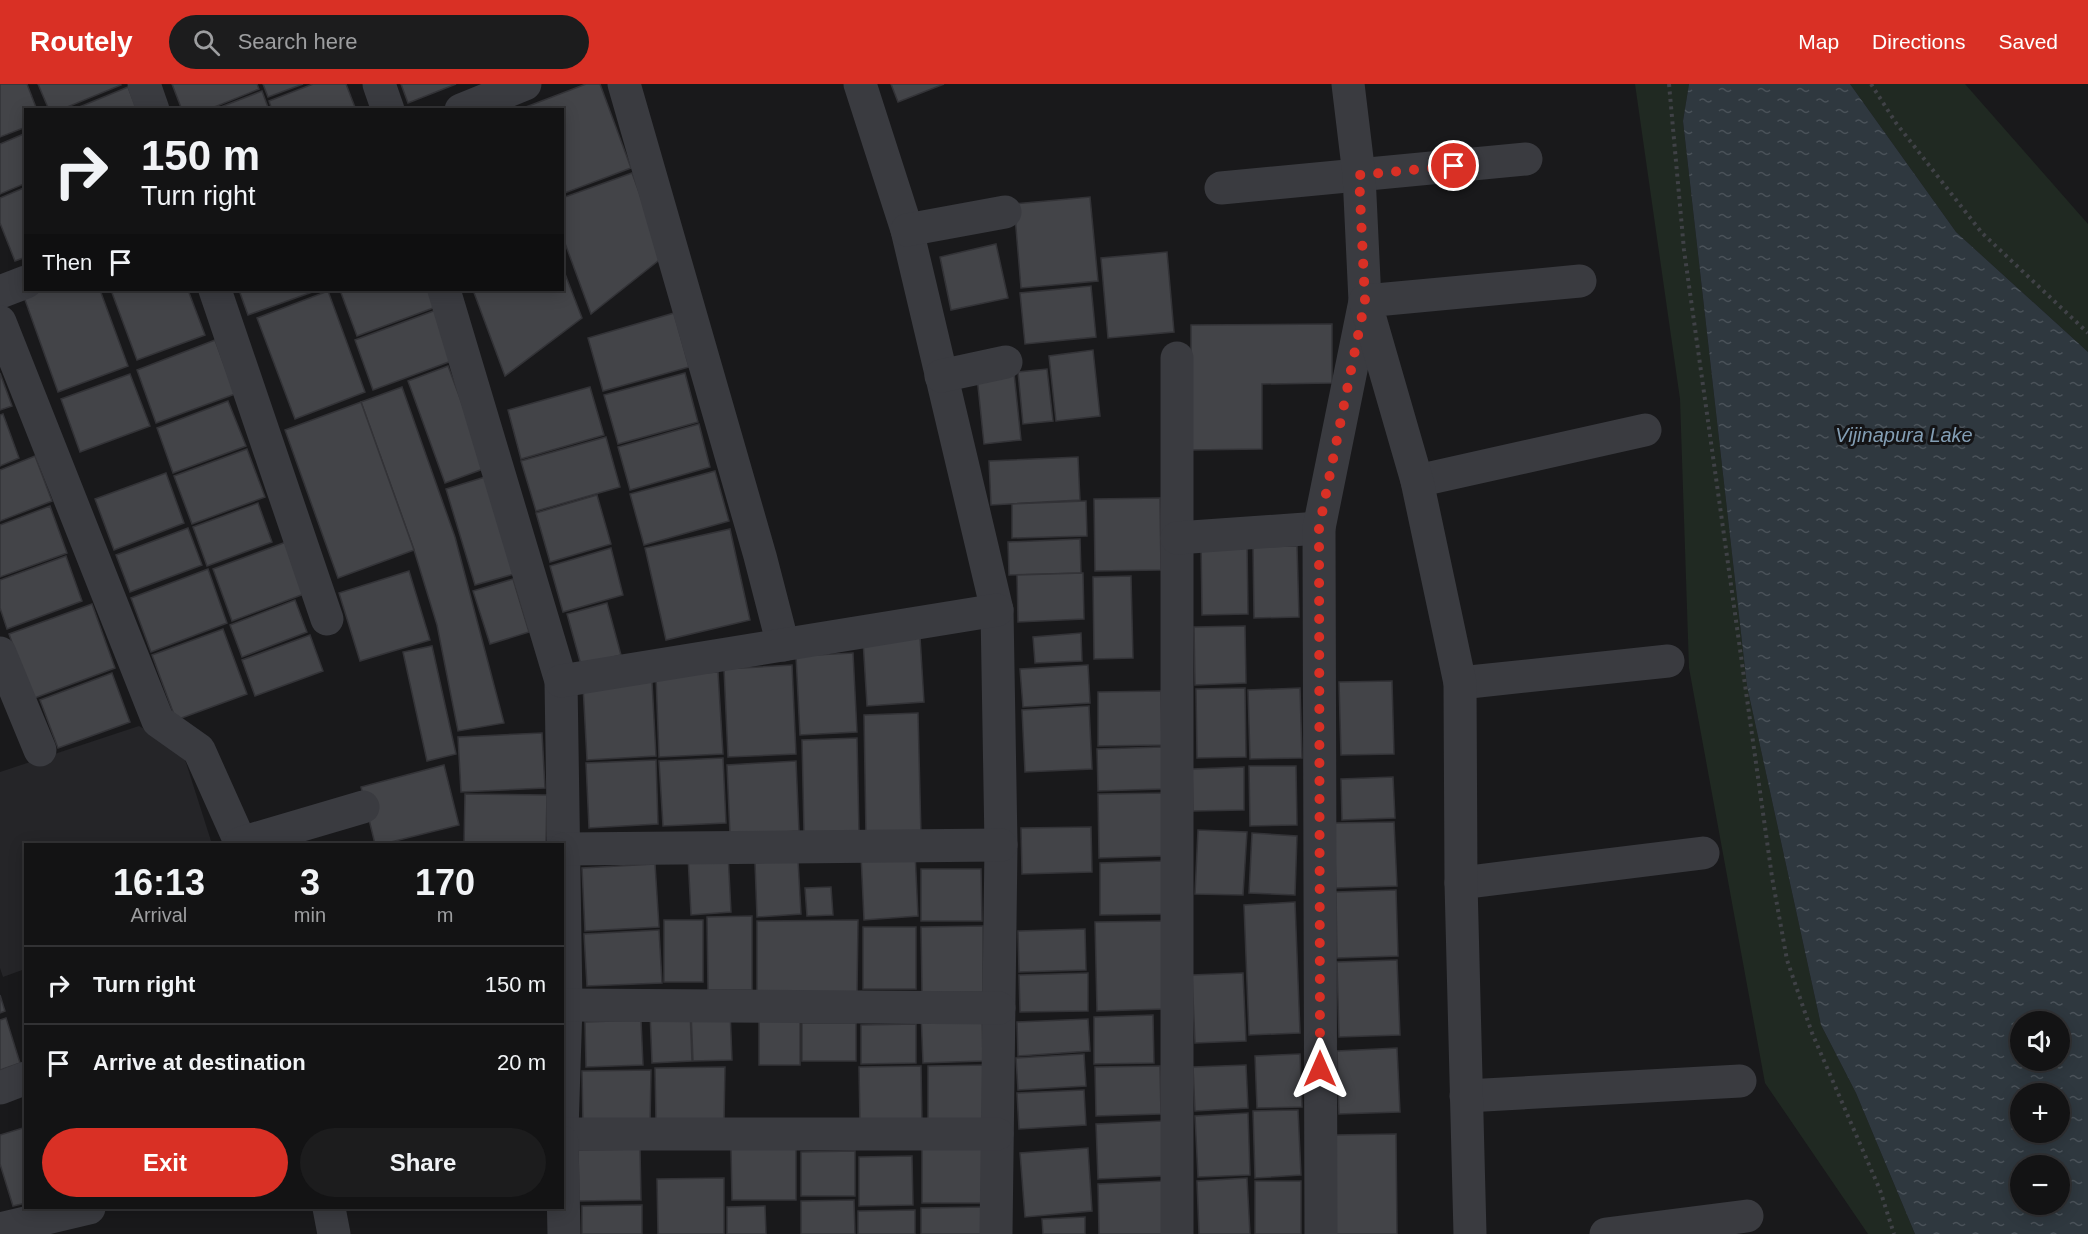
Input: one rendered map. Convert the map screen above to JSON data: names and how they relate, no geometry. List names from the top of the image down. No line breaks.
{"water":["Vijinapura Lake"],"page":{"header":"Routely","search":"Search here","nav":["Map","Directions","Saved"],"turn":["150 m","Turn right"],"then":"Then","eta":["16:13","Arrival","3","min","170","m"],"list":[{"name":"Turn right","value":"150 m"},{"name":"Arrive at destination","value":"20 m"}],"map_buttons":["+","−"],"buttons":["Exit","Share"]}}
